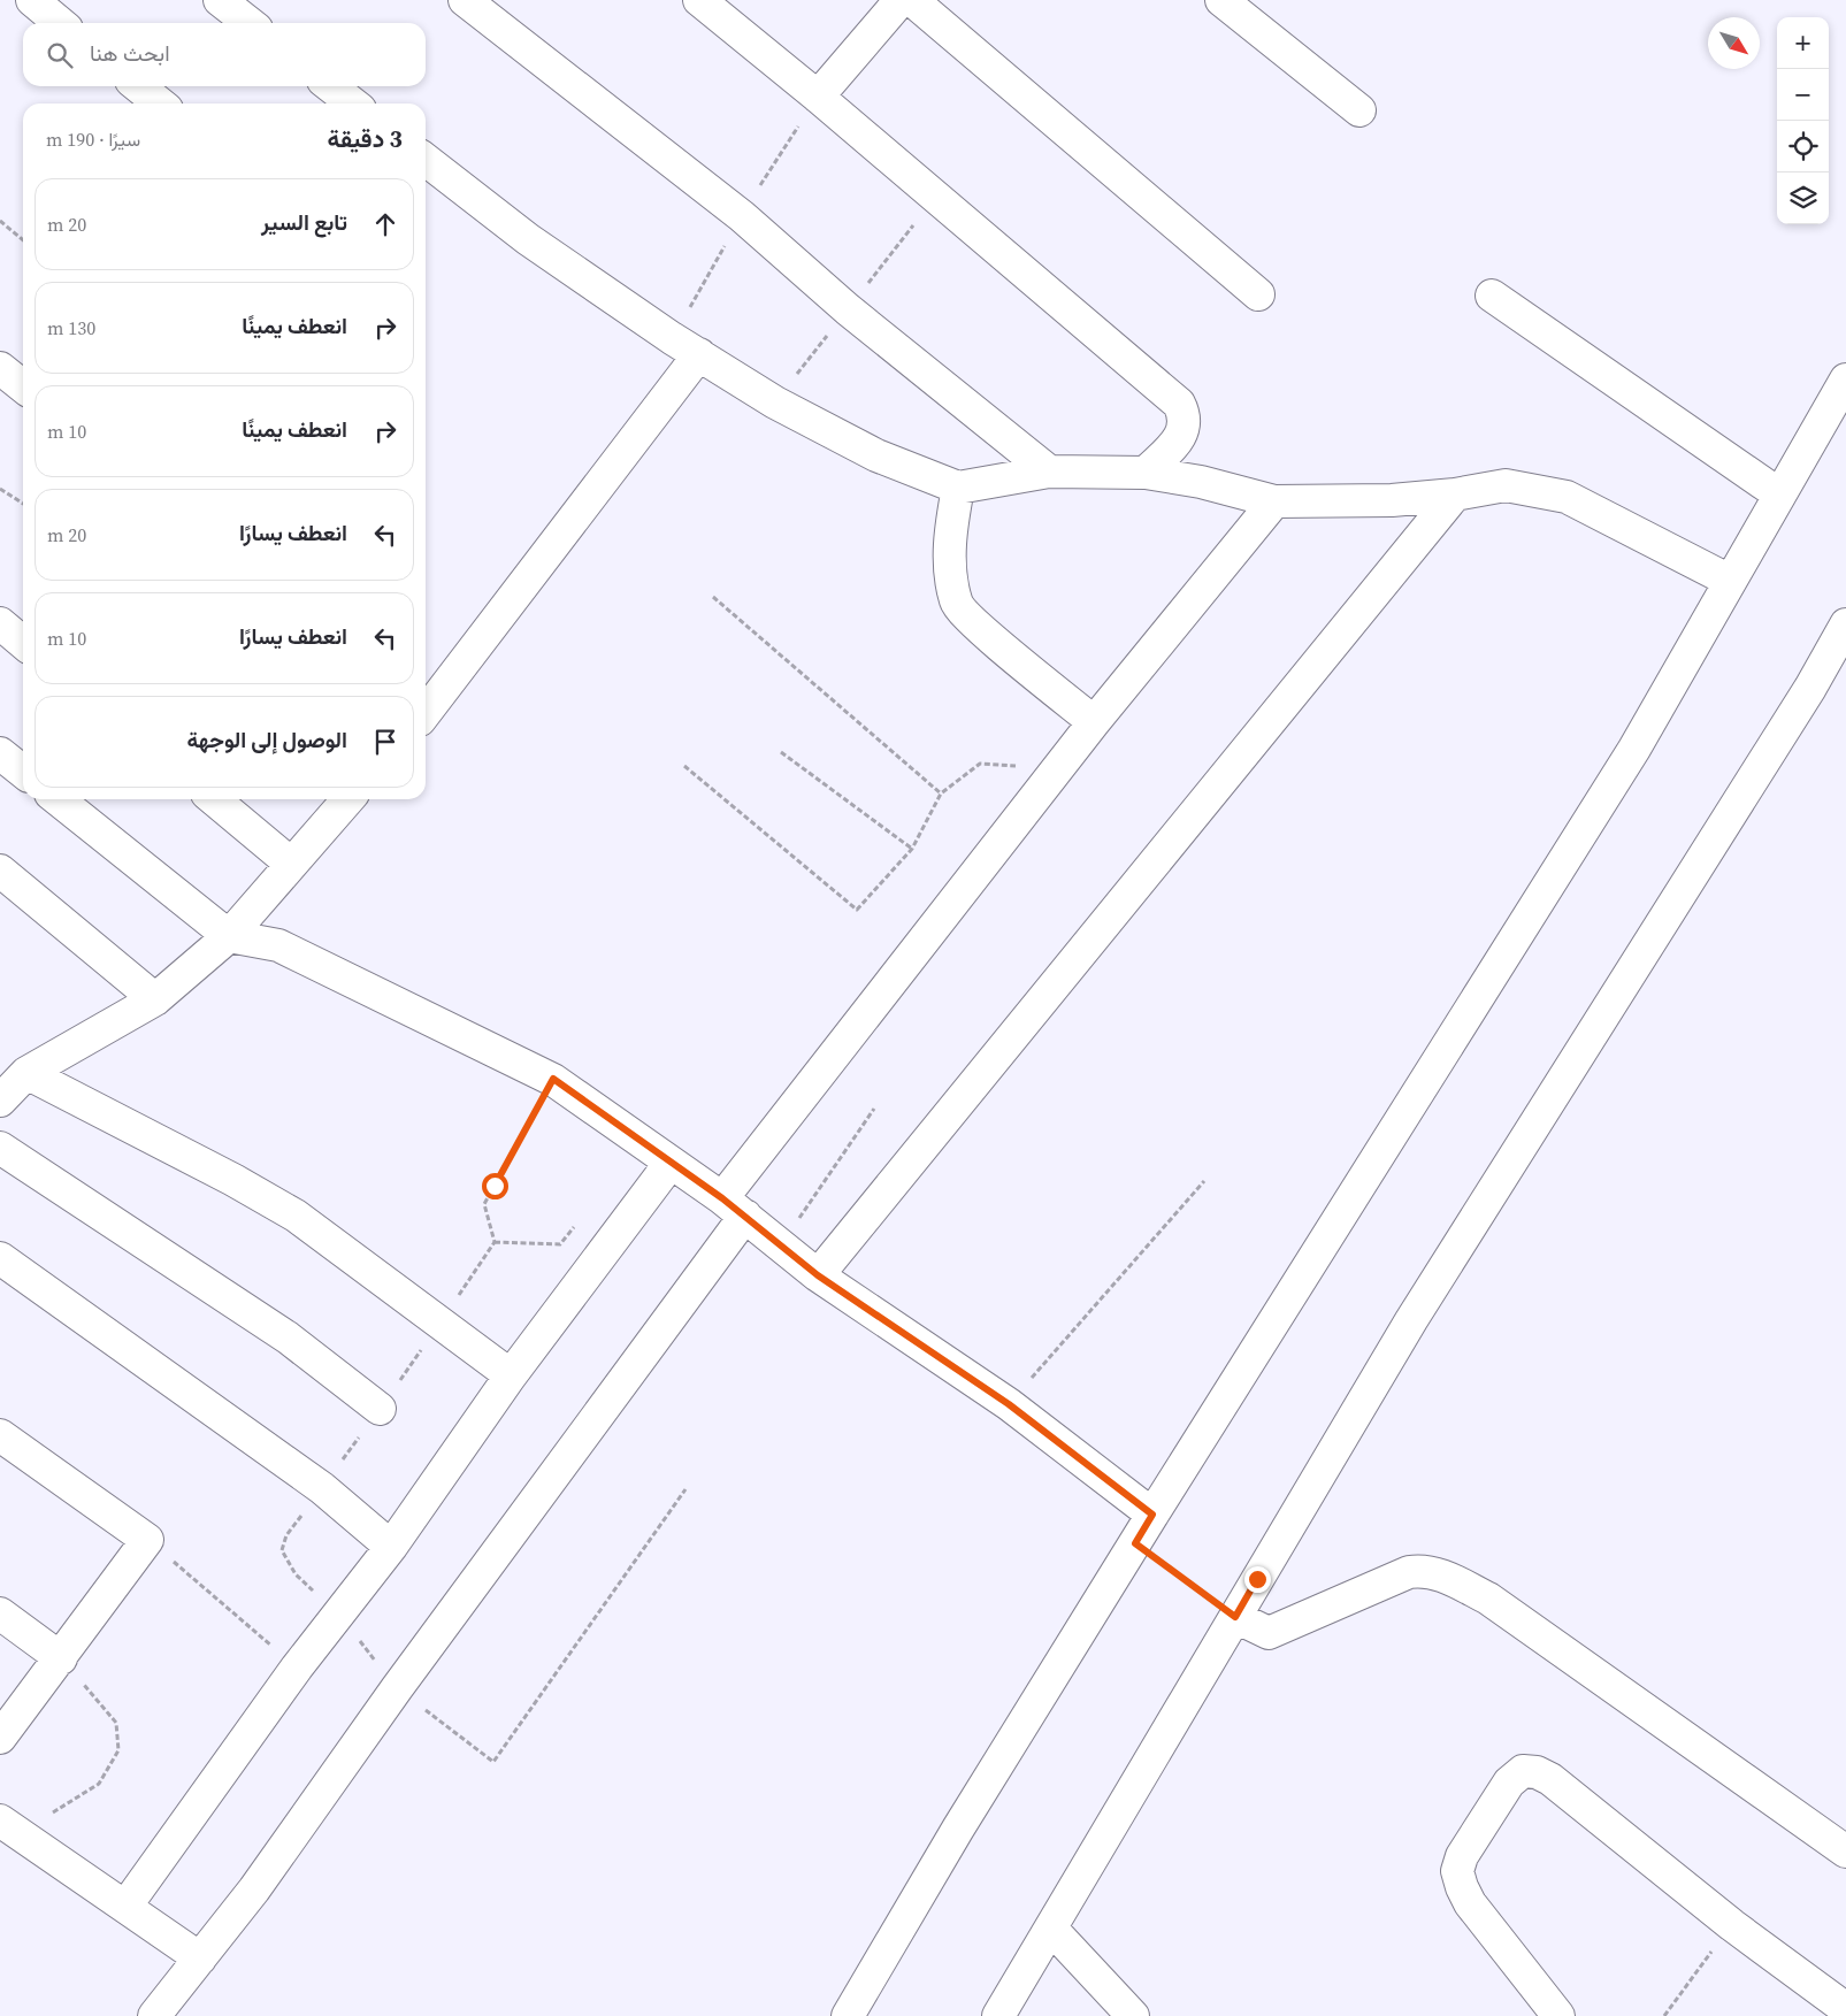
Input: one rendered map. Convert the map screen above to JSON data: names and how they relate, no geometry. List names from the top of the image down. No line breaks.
{"north":"bottom right","page":{"map_buttons":["+","−"],"search":"ابحث هنا","heading":["3 دقيقة","سيرًا · 190 m"],"list":[["تابع السير","20 m"],["انعطف يمينًا","130 m"],["انعطف يمينًا","10 m"],["انعطف يسارًا","20 m"],["انعطف يسارًا","10 m"],"الوصول إلى الوجهة"]}}
